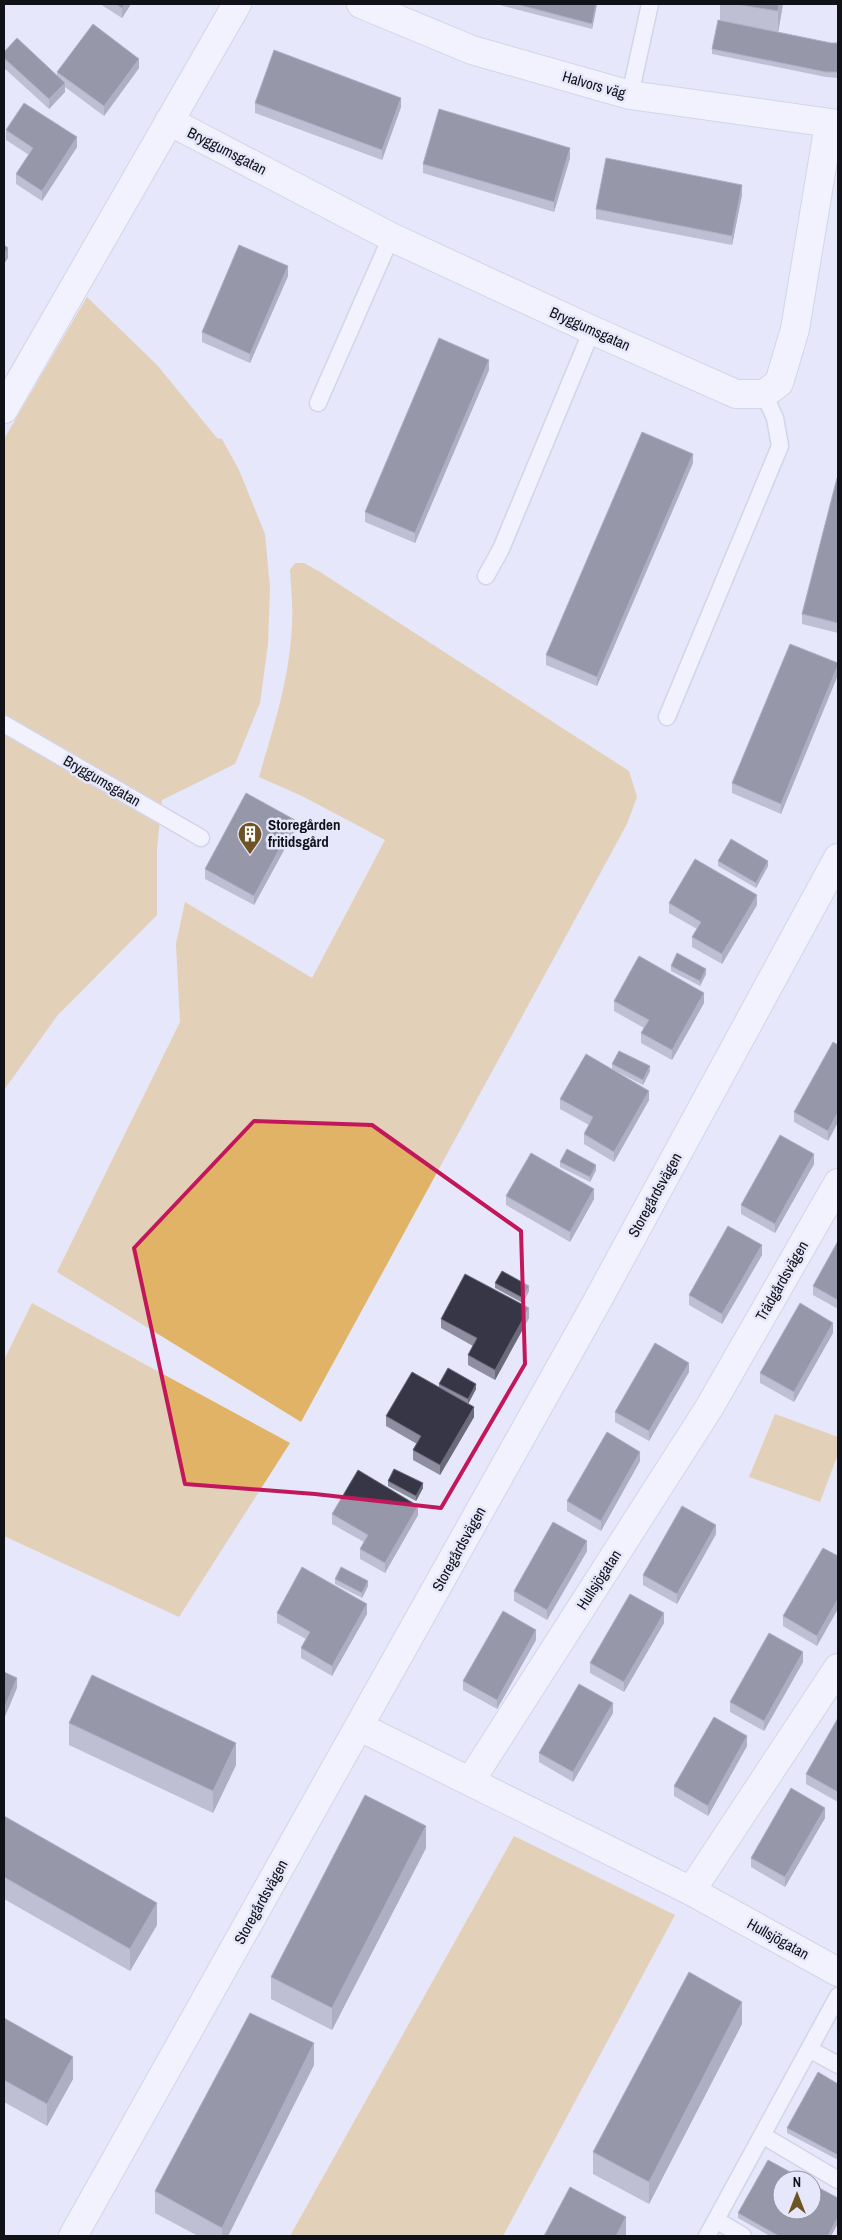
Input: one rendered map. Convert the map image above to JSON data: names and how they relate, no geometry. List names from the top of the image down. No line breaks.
{"streets":{"street":["Halvors väg","Bryggumsgatan","Storegårdsvägen","Trädgårdsvägen","Hullsjögatan"]},"crossings":[["Storegårdsvägen","Hullsjögatan"],["Trädgårdsvägen","Hullsjögatan"]],"places":{"building":["Storegården fritidsgård"]},"north":"top"}
